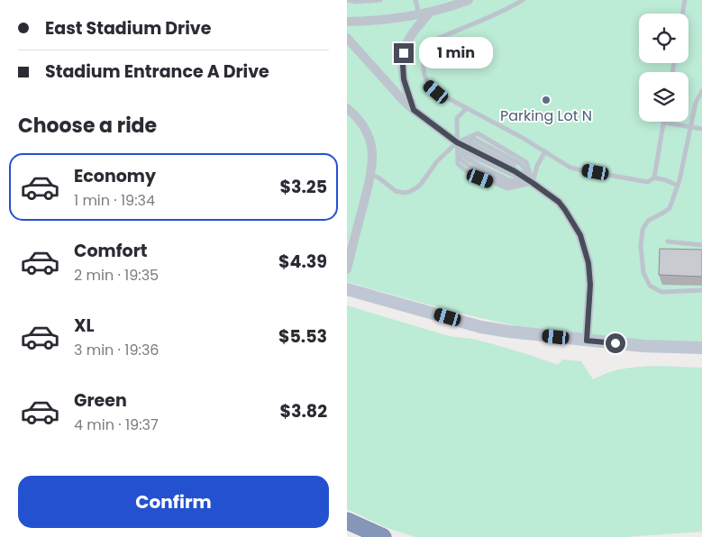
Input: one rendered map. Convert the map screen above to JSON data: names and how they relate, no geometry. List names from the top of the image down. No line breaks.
{"places":["Parking Lot N"],"page":{"banner":["East Stadium Drive","Stadium Entrance A Drive"],"bubble":"1 min","heading":"Choose a ride","list":[{"name":"Economy","note":"1 min · 19:34","value":"$3.25"},{"name":"Comfort","note":"2 min · 19:35","value":"$4.39"},{"name":"XL","note":"3 min · 19:36","value":"$5.53"},{"name":"Green","note":"4 min · 19:37","value":"$3.82"}],"buttons":"Confirm"}}
